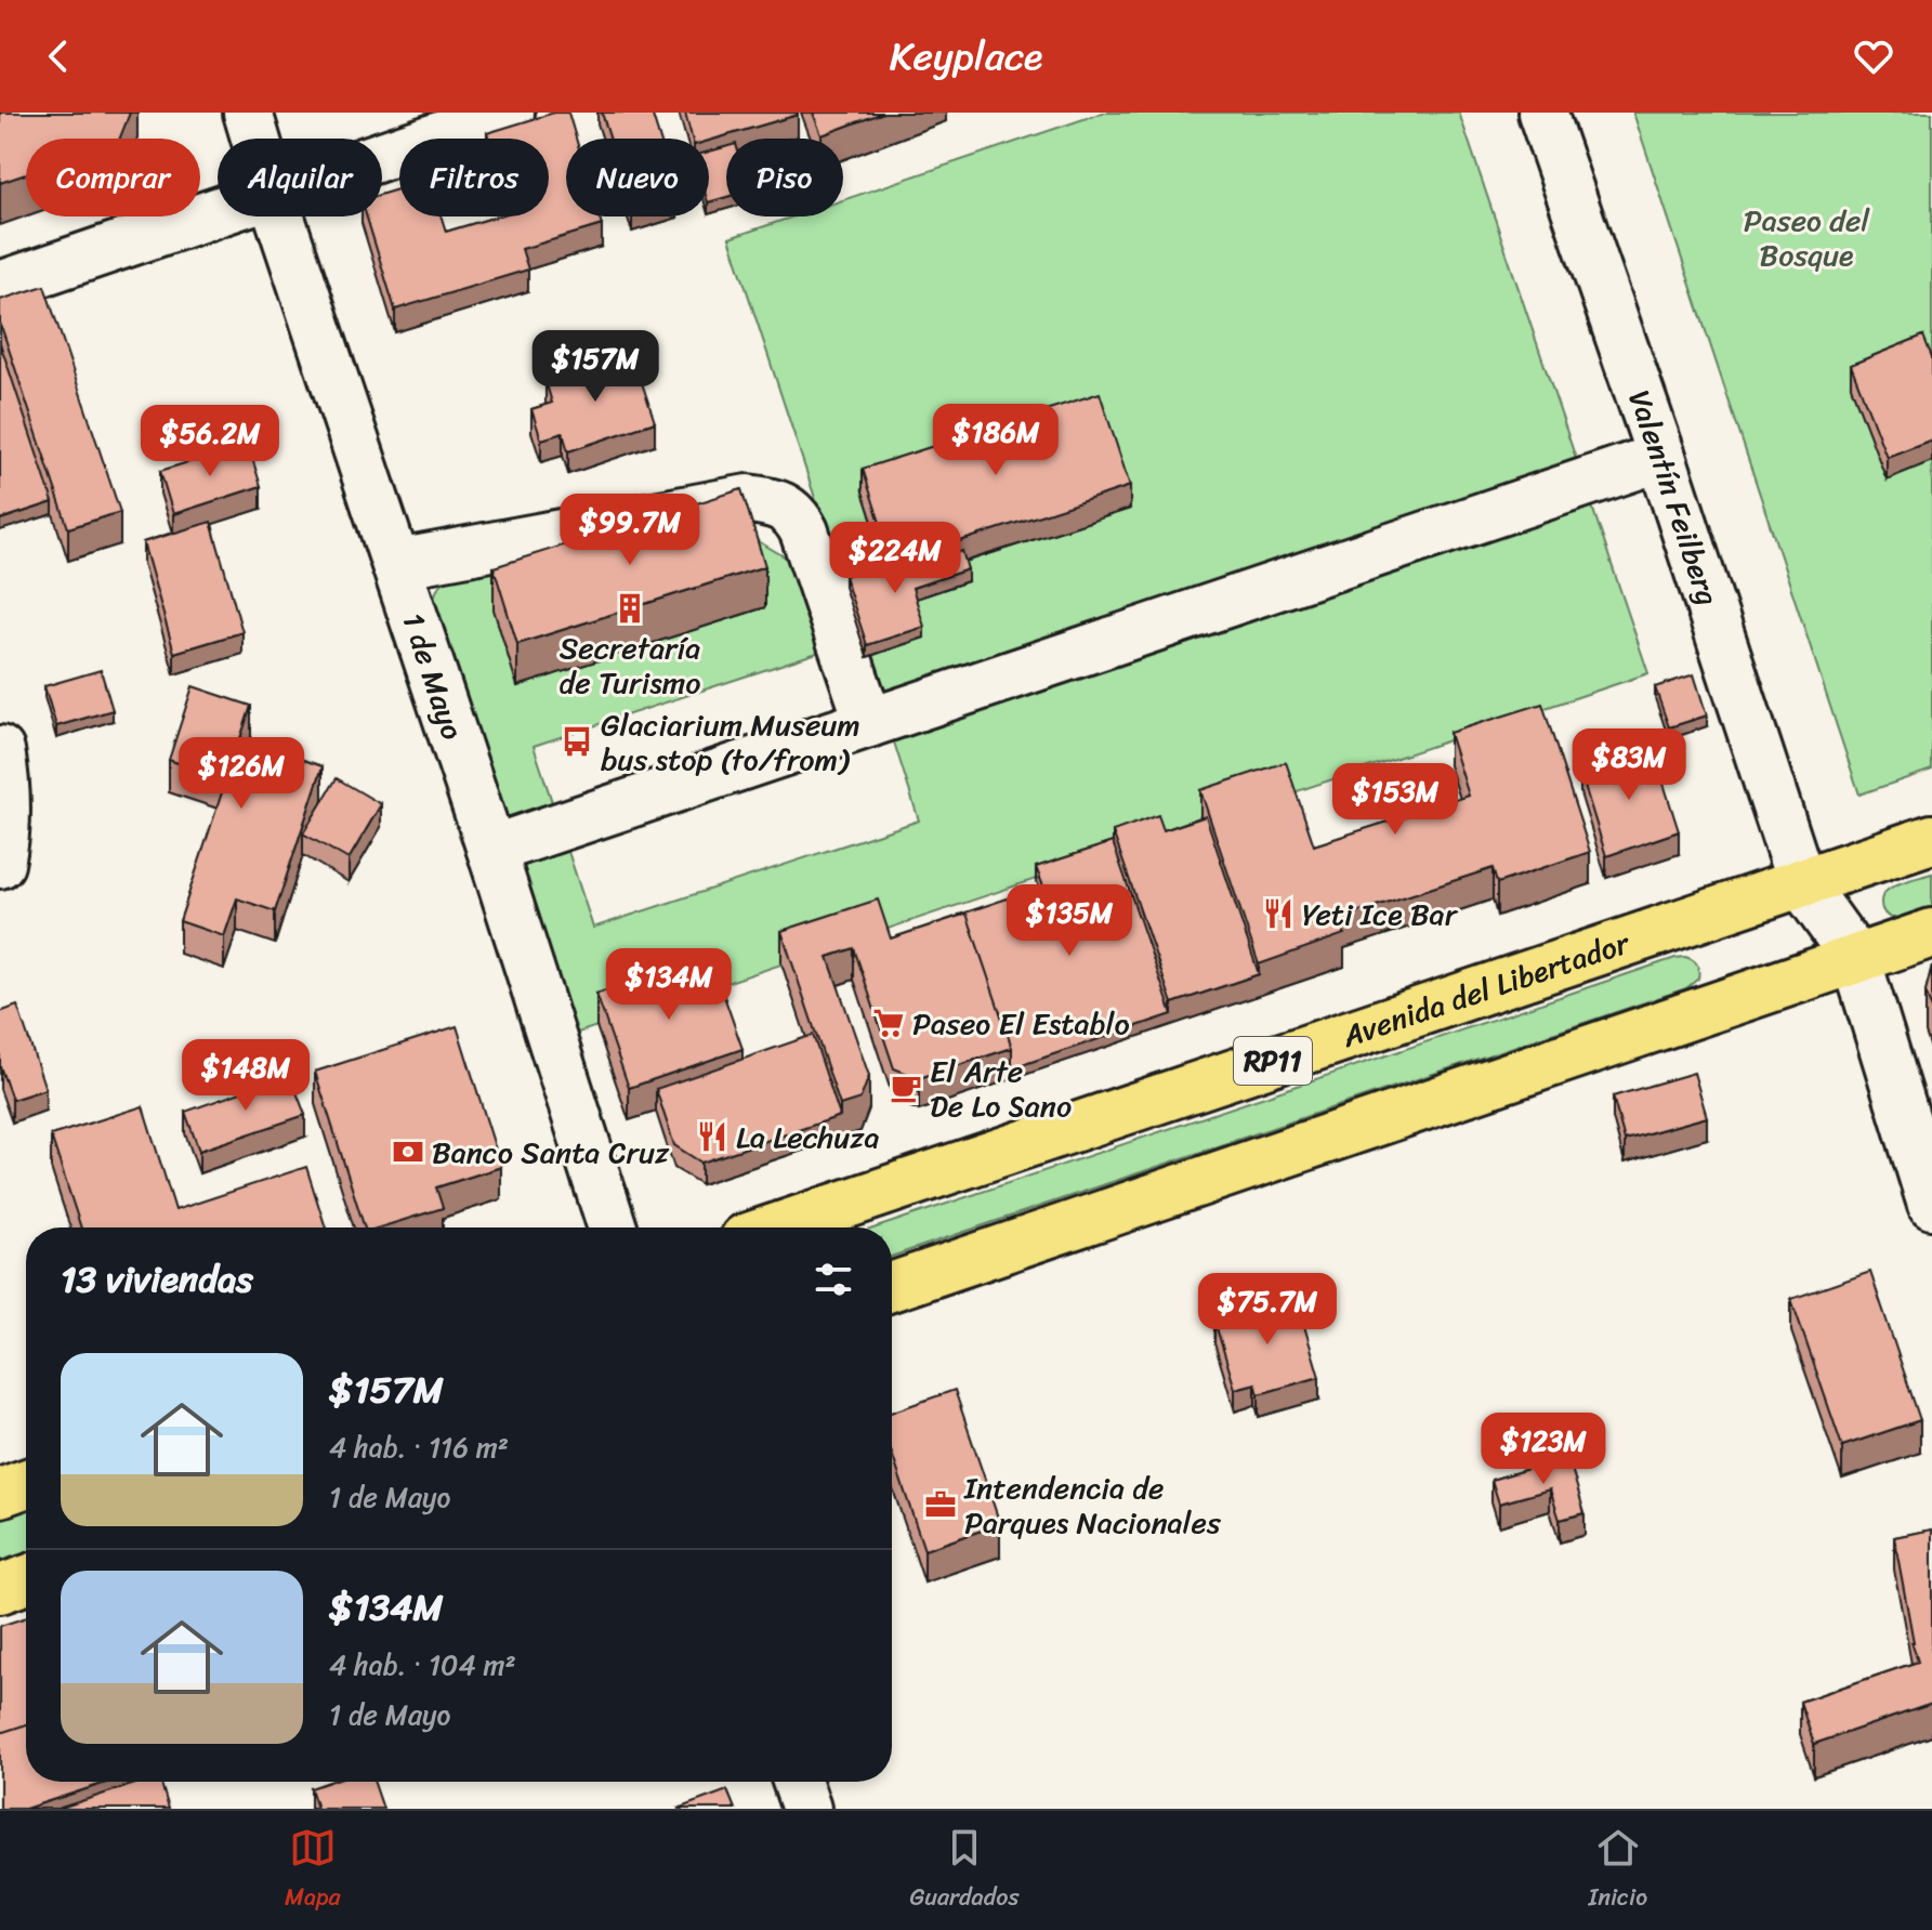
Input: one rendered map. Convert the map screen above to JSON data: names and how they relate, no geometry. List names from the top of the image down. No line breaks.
{"streets":{"main road":["Avenida del Libertador","RP11"],"street":["Valentín Feilberg","1 de Mayo"]},"crossings":[["Valentín Feilberg","Avenida del Libertador"]],"parks":["Paseo del Bosque"],"places":{"building":["Secretaría de Turismo"],"bus stop":["Glaciarium Museum bus stop (to/from)"],"restaurant":["Yeti Ice Bar","La Lechuza"],"supermarket":["Paseo El Establo"],"cafe":["El Arte De Lo Sano"],"bank":["Banco Santa Cruz"],"office":["Intendencia de Parques Nacionales"]},"page":{"header":"Keyplace","chip":["Comprar","Alquilar","Filtros","Nuevo","Piso"],"price":["$157M","$186M","$56.2M","$99.7M","$224M","$83M","$126M","$153M","$135M","$134M","$148M","$75.7M","$123M"],"heading":"13 viviendas","list":[{"name":"$157M","note":"4 hab. · 116 m² · 1 de Mayo"},{"name":"$134M","note":"4 hab. · 104 m² · 1 de Mayo"}],"tabs":["Mapa","Guardados","Inicio"]}}
